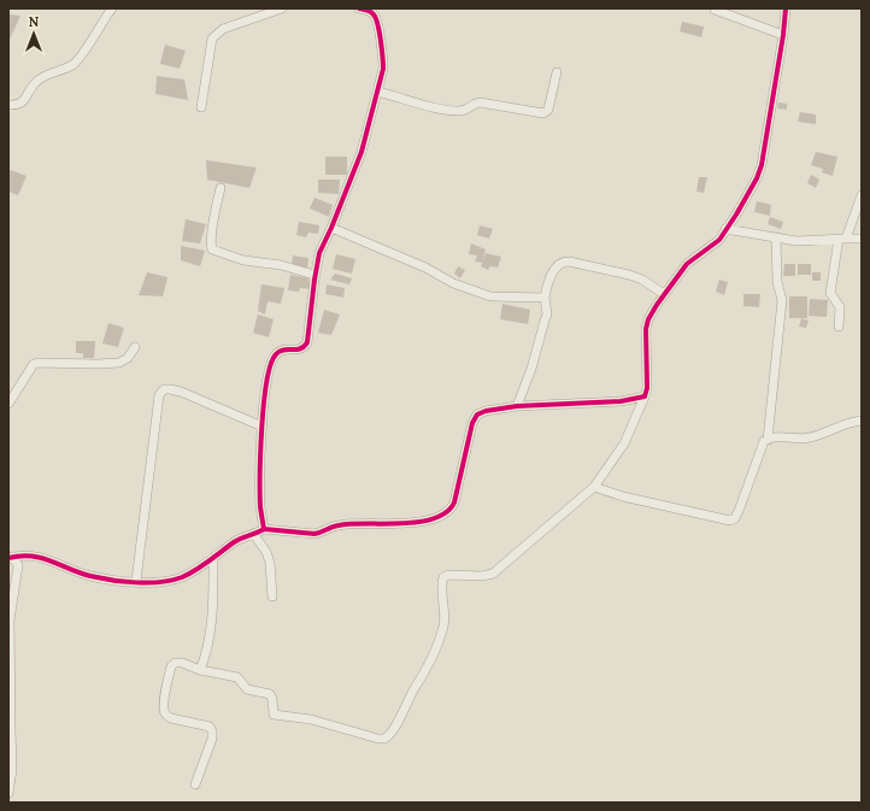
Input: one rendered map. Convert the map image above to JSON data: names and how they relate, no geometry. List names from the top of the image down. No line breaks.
{"north":"top"}
